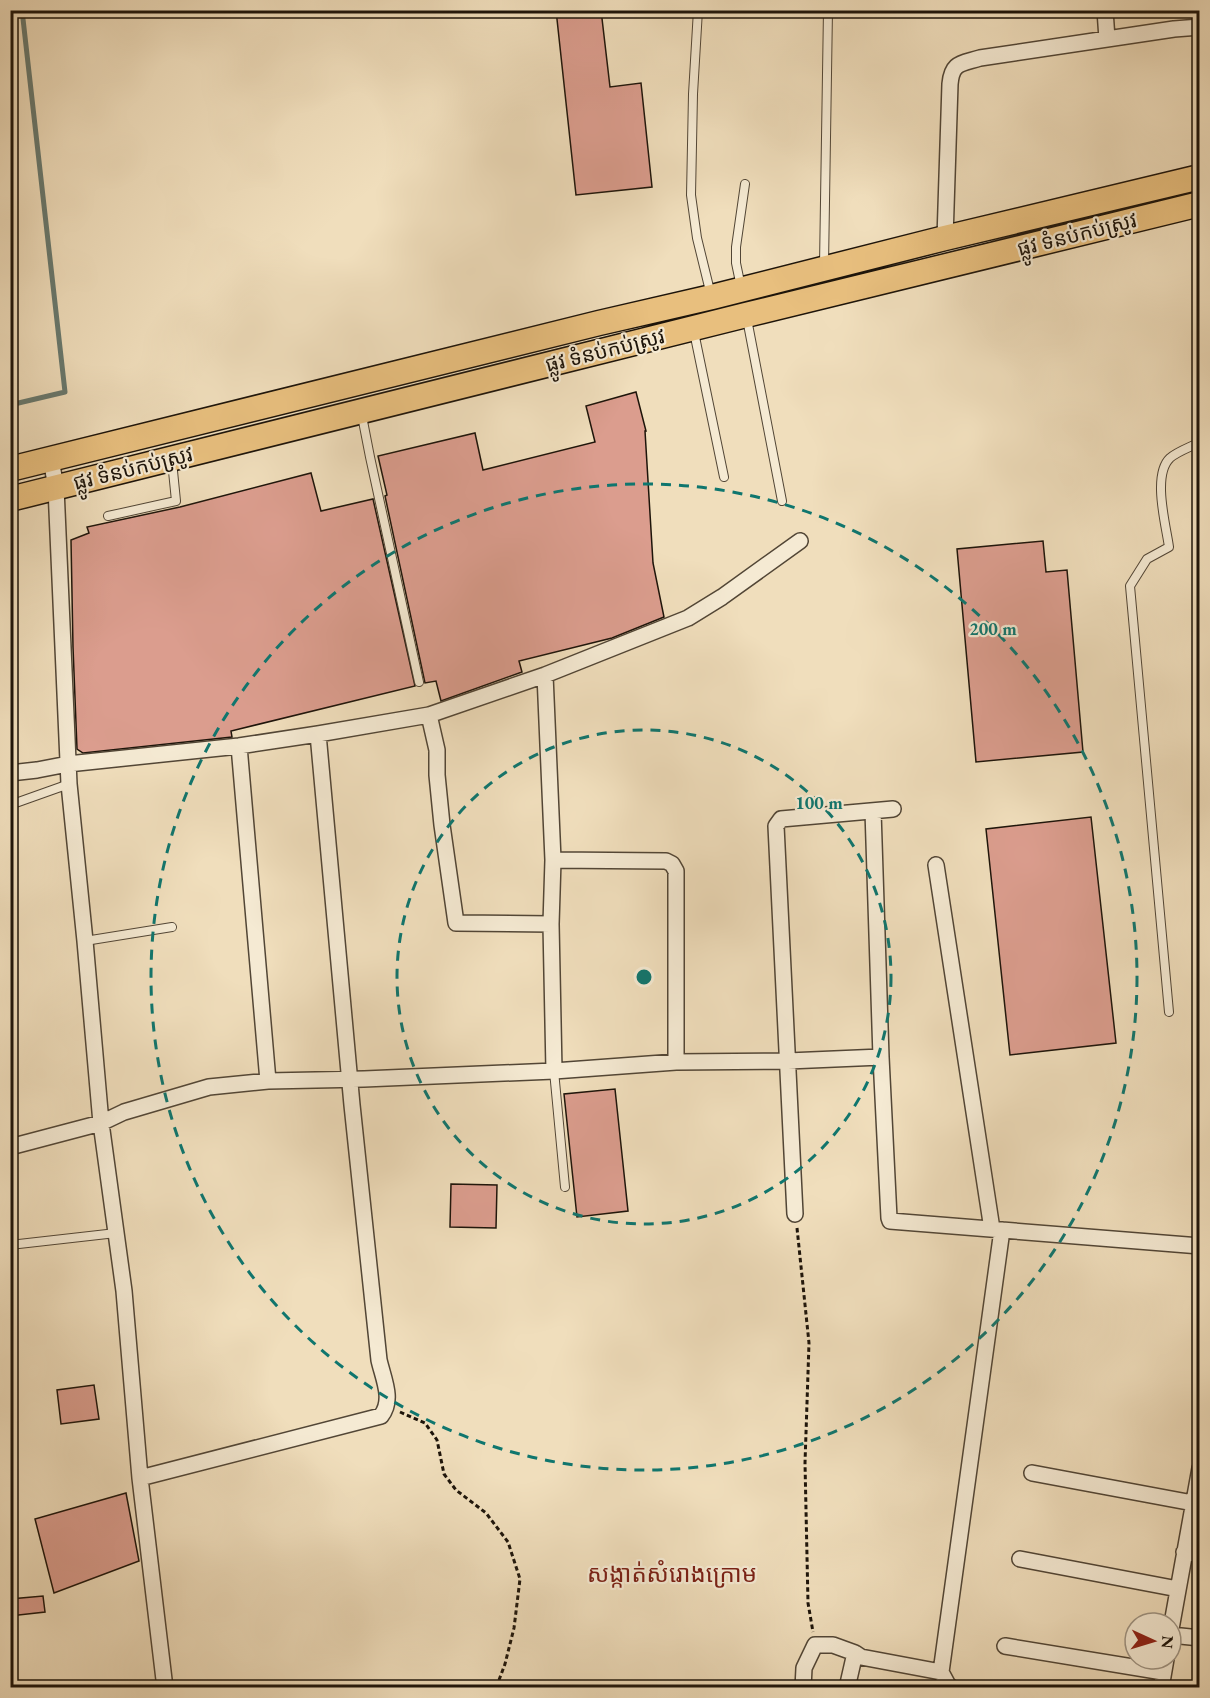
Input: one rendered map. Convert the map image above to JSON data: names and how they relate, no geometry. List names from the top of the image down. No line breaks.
{"streets":{"main road":["ផ្លូវ ទំនប់កប់ស្រូវ"]},"districts":["សង្កាត់សំរោងក្រោម"],"north":"right","rings":["200 m","100 m"]}
